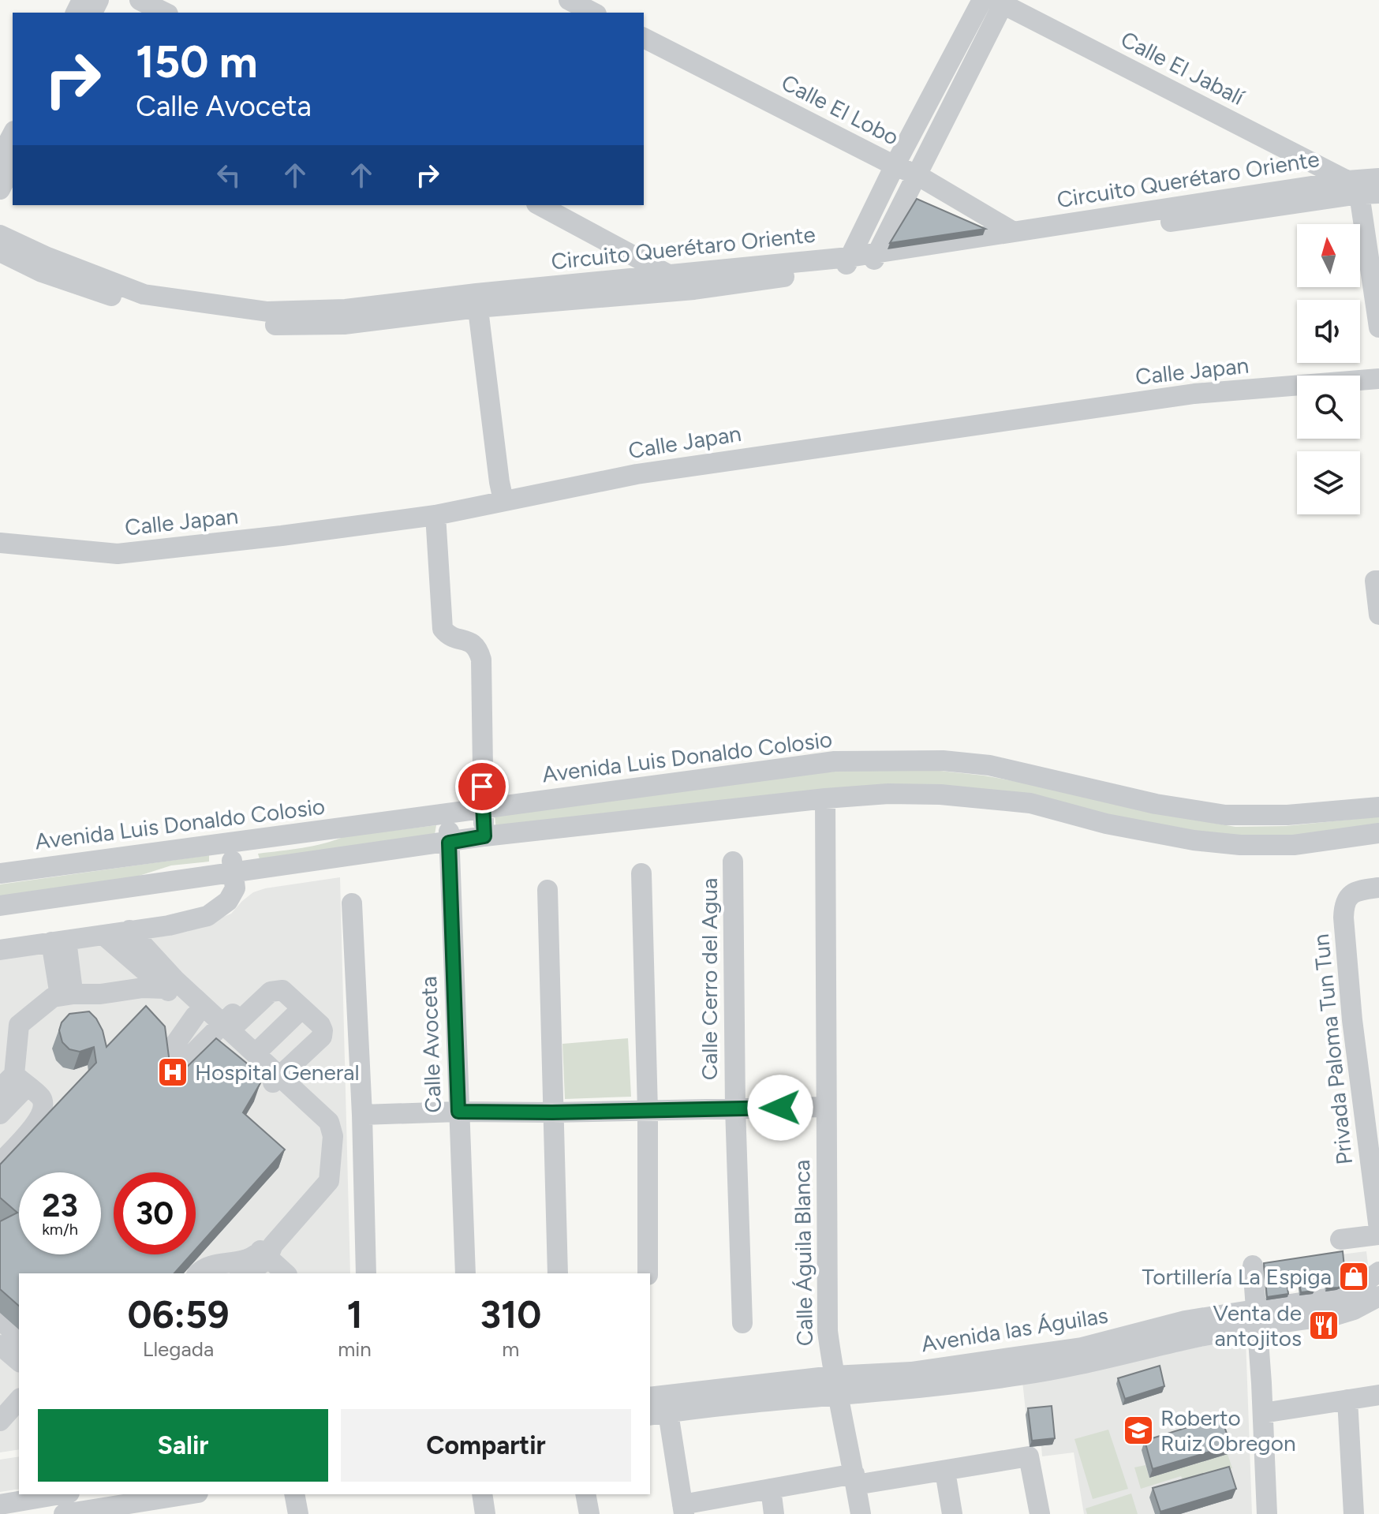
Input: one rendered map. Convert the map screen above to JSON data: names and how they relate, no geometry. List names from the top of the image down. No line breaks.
{"streets":{"street":["Calle El Jabalí","Calle El Lobo","Circuito Querétaro Oriente","Calle Japan","Avenida Luis Donaldo Colosio","Calle Cerro del Agua","Calle Avoceta","Privada Paloma Tun Tun","Calle Águila Blanca","Avenida las Águilas"]},"crossings":[["Calle El Jabalí","Circuito Querétaro Oriente"],["Calle El Lobo","Circuito Querétaro Oriente"],["Avenida Luis Donaldo Colosio","Calle Avoceta"],["Calle Águila Blanca","Avenida las Águilas"]],"places":{"hospital":["Hospital General"],"shop":["Tortillería La Espiga"],"restaurant":["Venta de antojitos"],"school or university":["Roberto Ruiz Obregon"]},"north":"top","page":{"turn":["150 m","Calle Avoceta"],"speed":"23 km/h","limit":"30","eta":["06:59","Llegada","1","min","310","m"],"buttons":["Salir","Compartir"]}}
